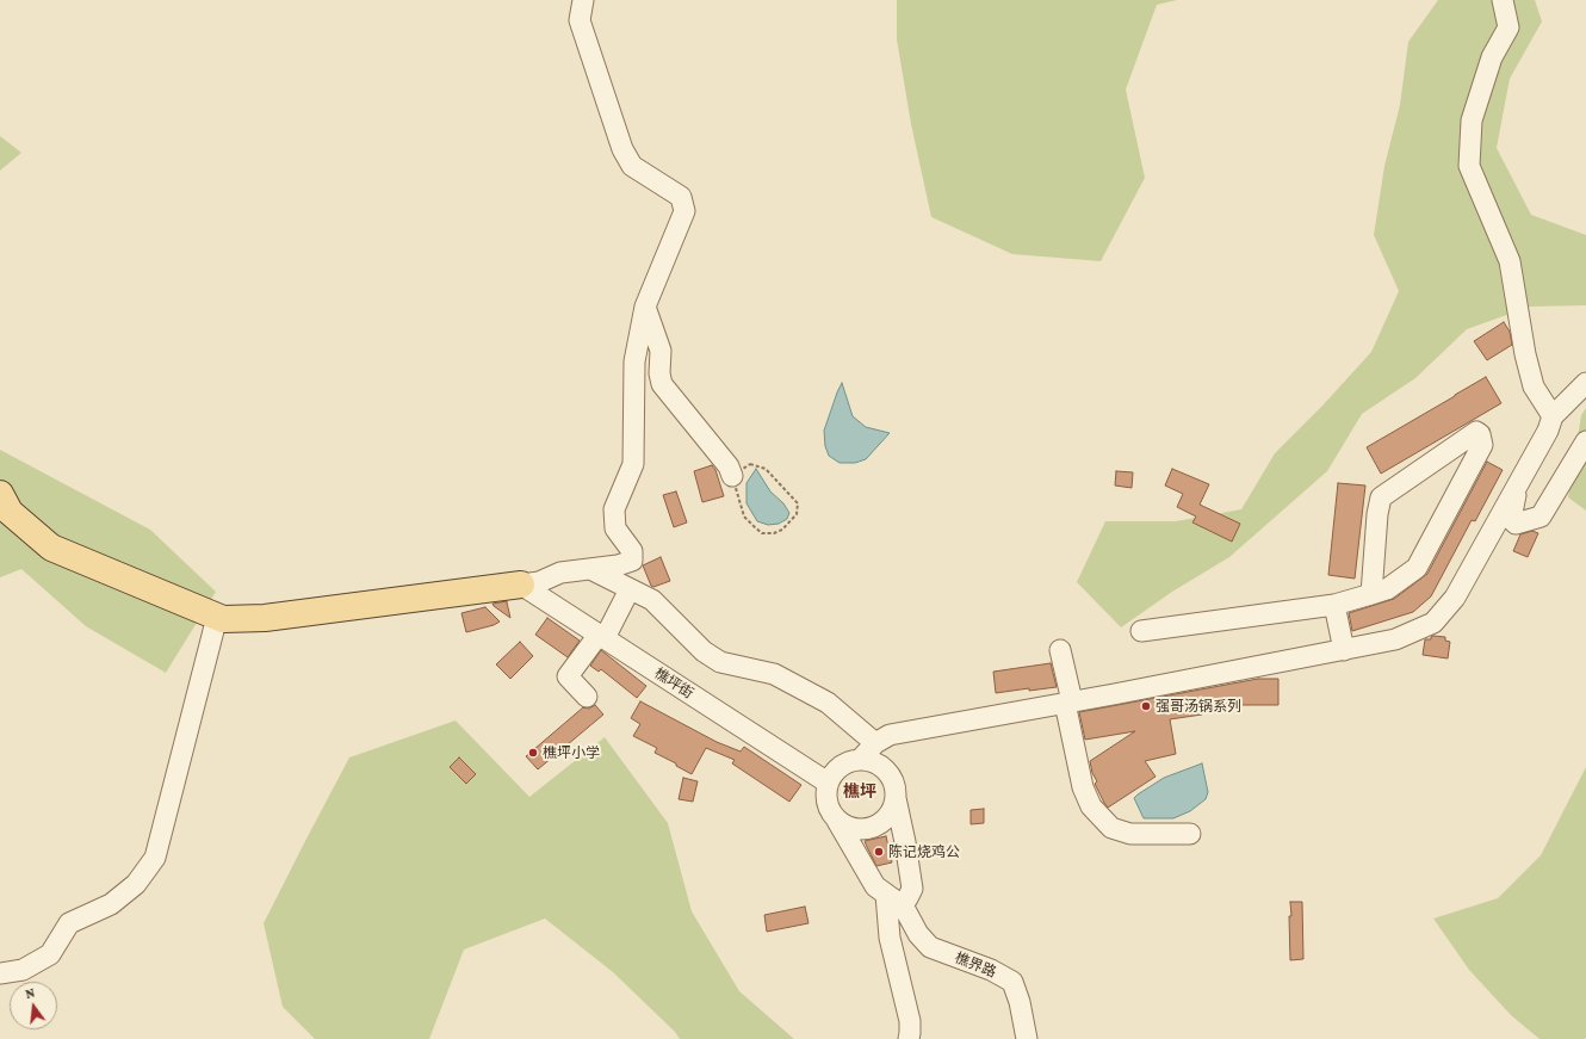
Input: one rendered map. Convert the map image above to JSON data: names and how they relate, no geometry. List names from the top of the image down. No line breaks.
{"streets":{"street":["樵坪街","樵界路"]},"districts":["樵坪"],"places":["强哥汤锅系列","樵坪小学","陈记烧鸡公"],"north":"top"}
